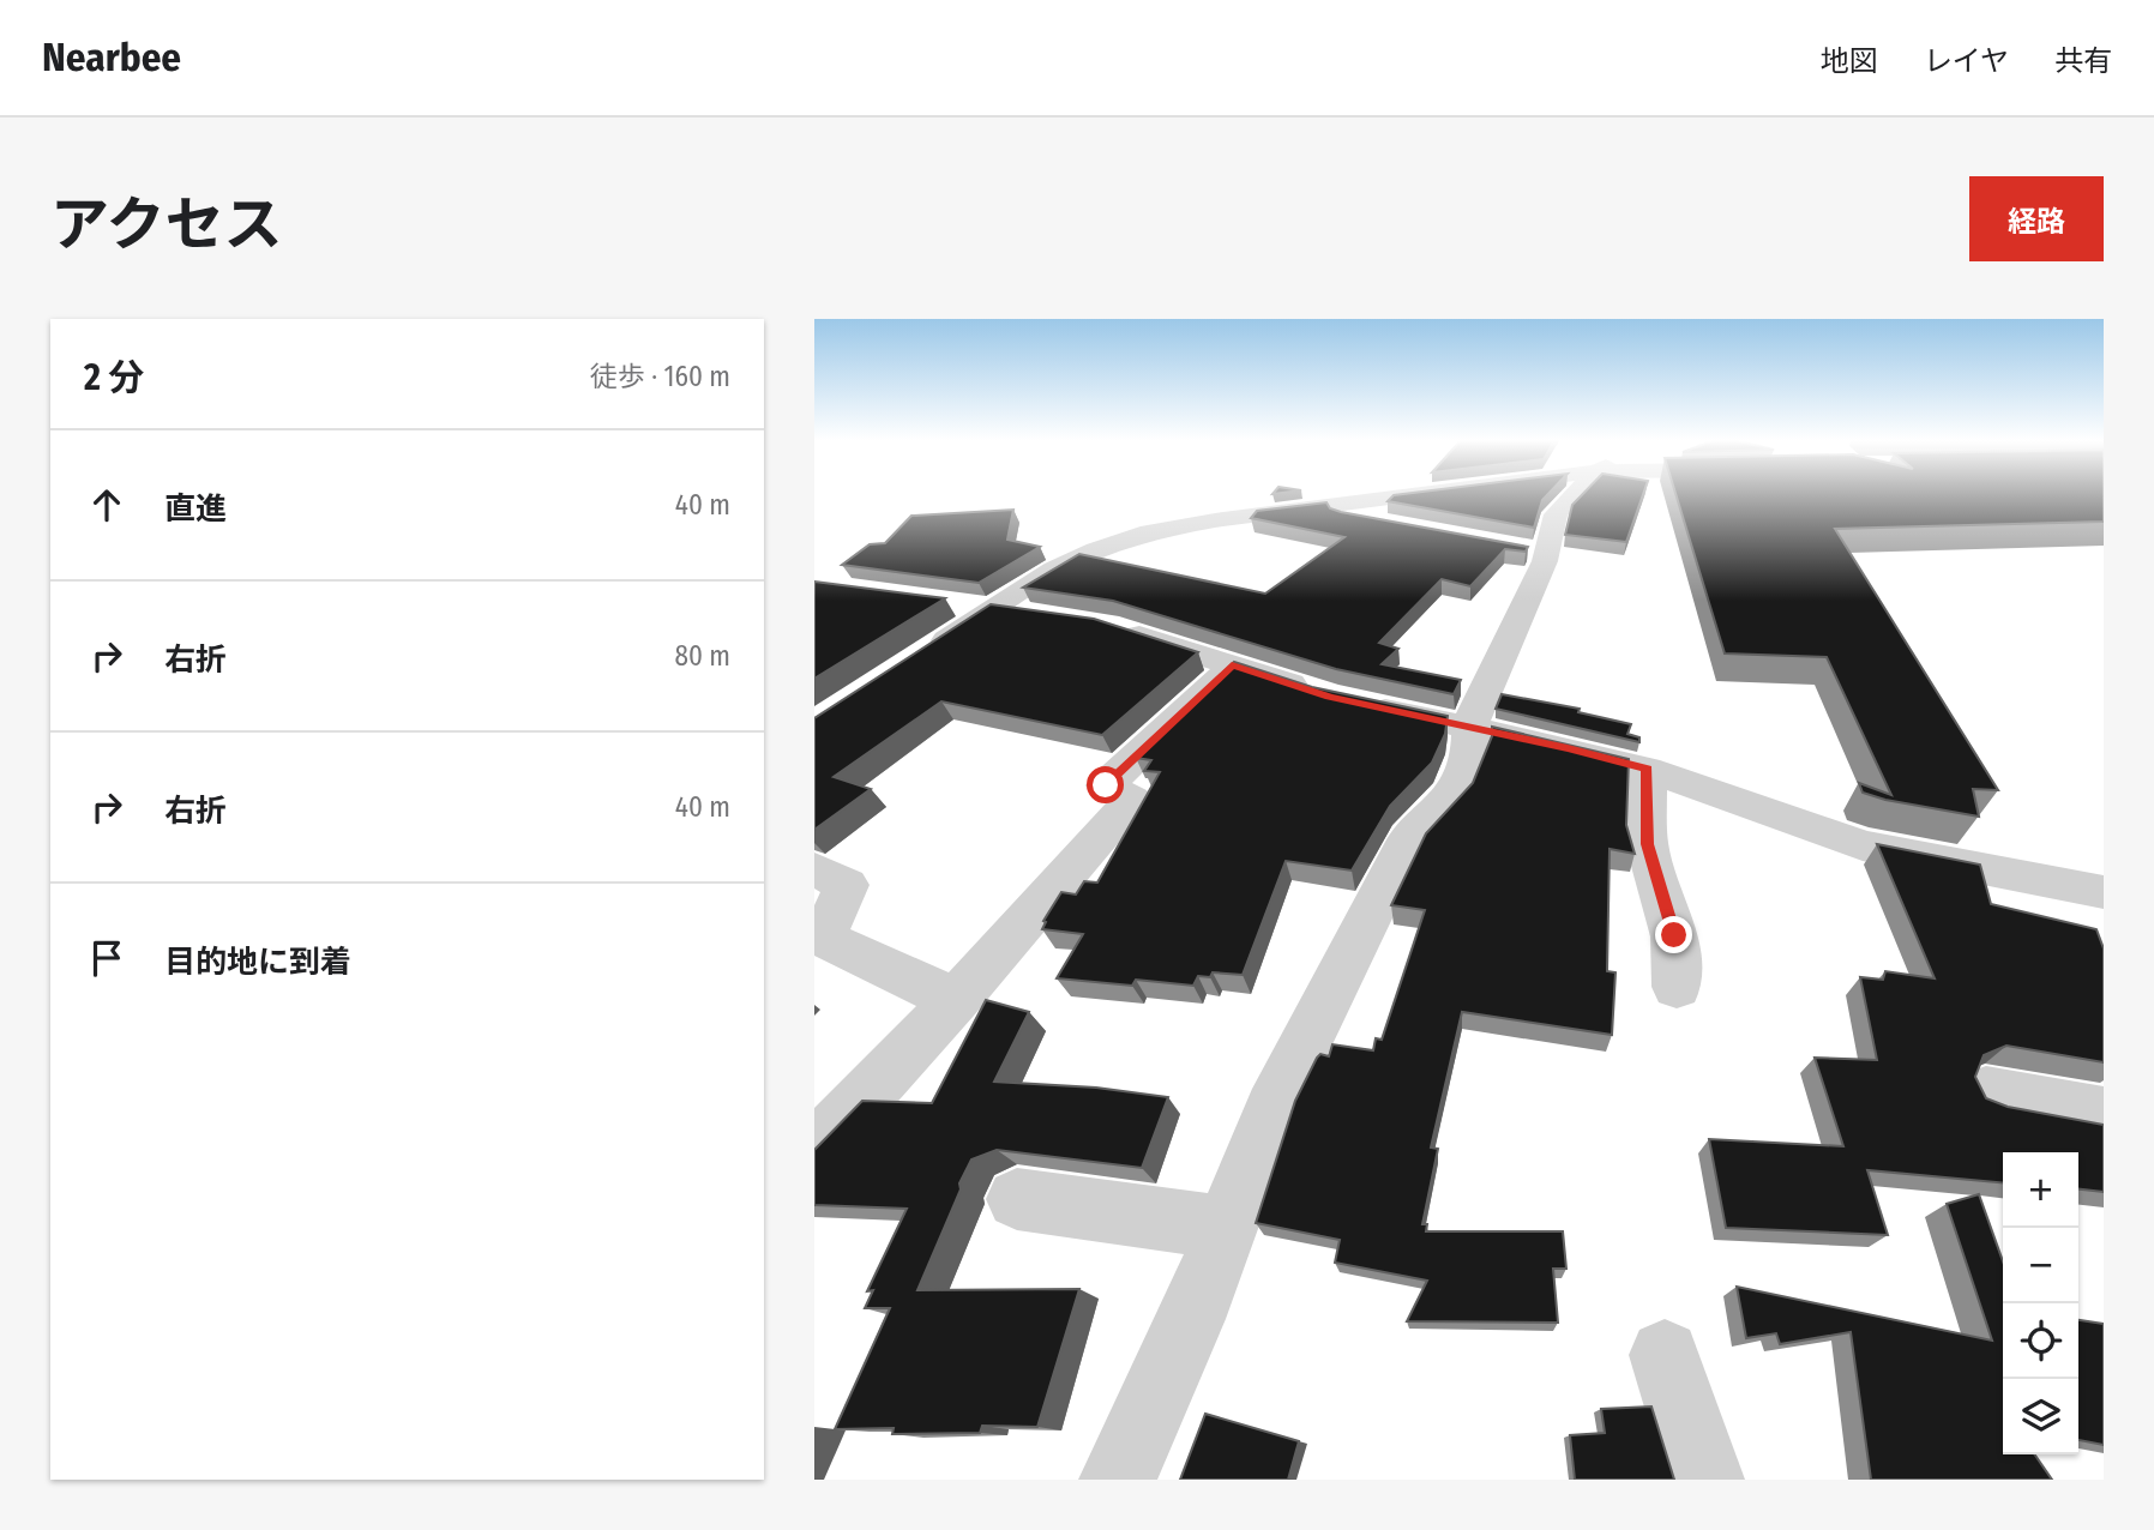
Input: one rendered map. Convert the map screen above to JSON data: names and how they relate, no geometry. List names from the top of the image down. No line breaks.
{"page":{"header":"Nearbee","nav":["地図","レイヤ","共有"],"title":"アクセス","buttons":"経路","heading":["2 分","徒歩 · 160 m"],"list":[["直進","40 m"],["右折","80 m"],["右折","40 m"],"目的地に到着"],"map_buttons":["+","−"]}}
